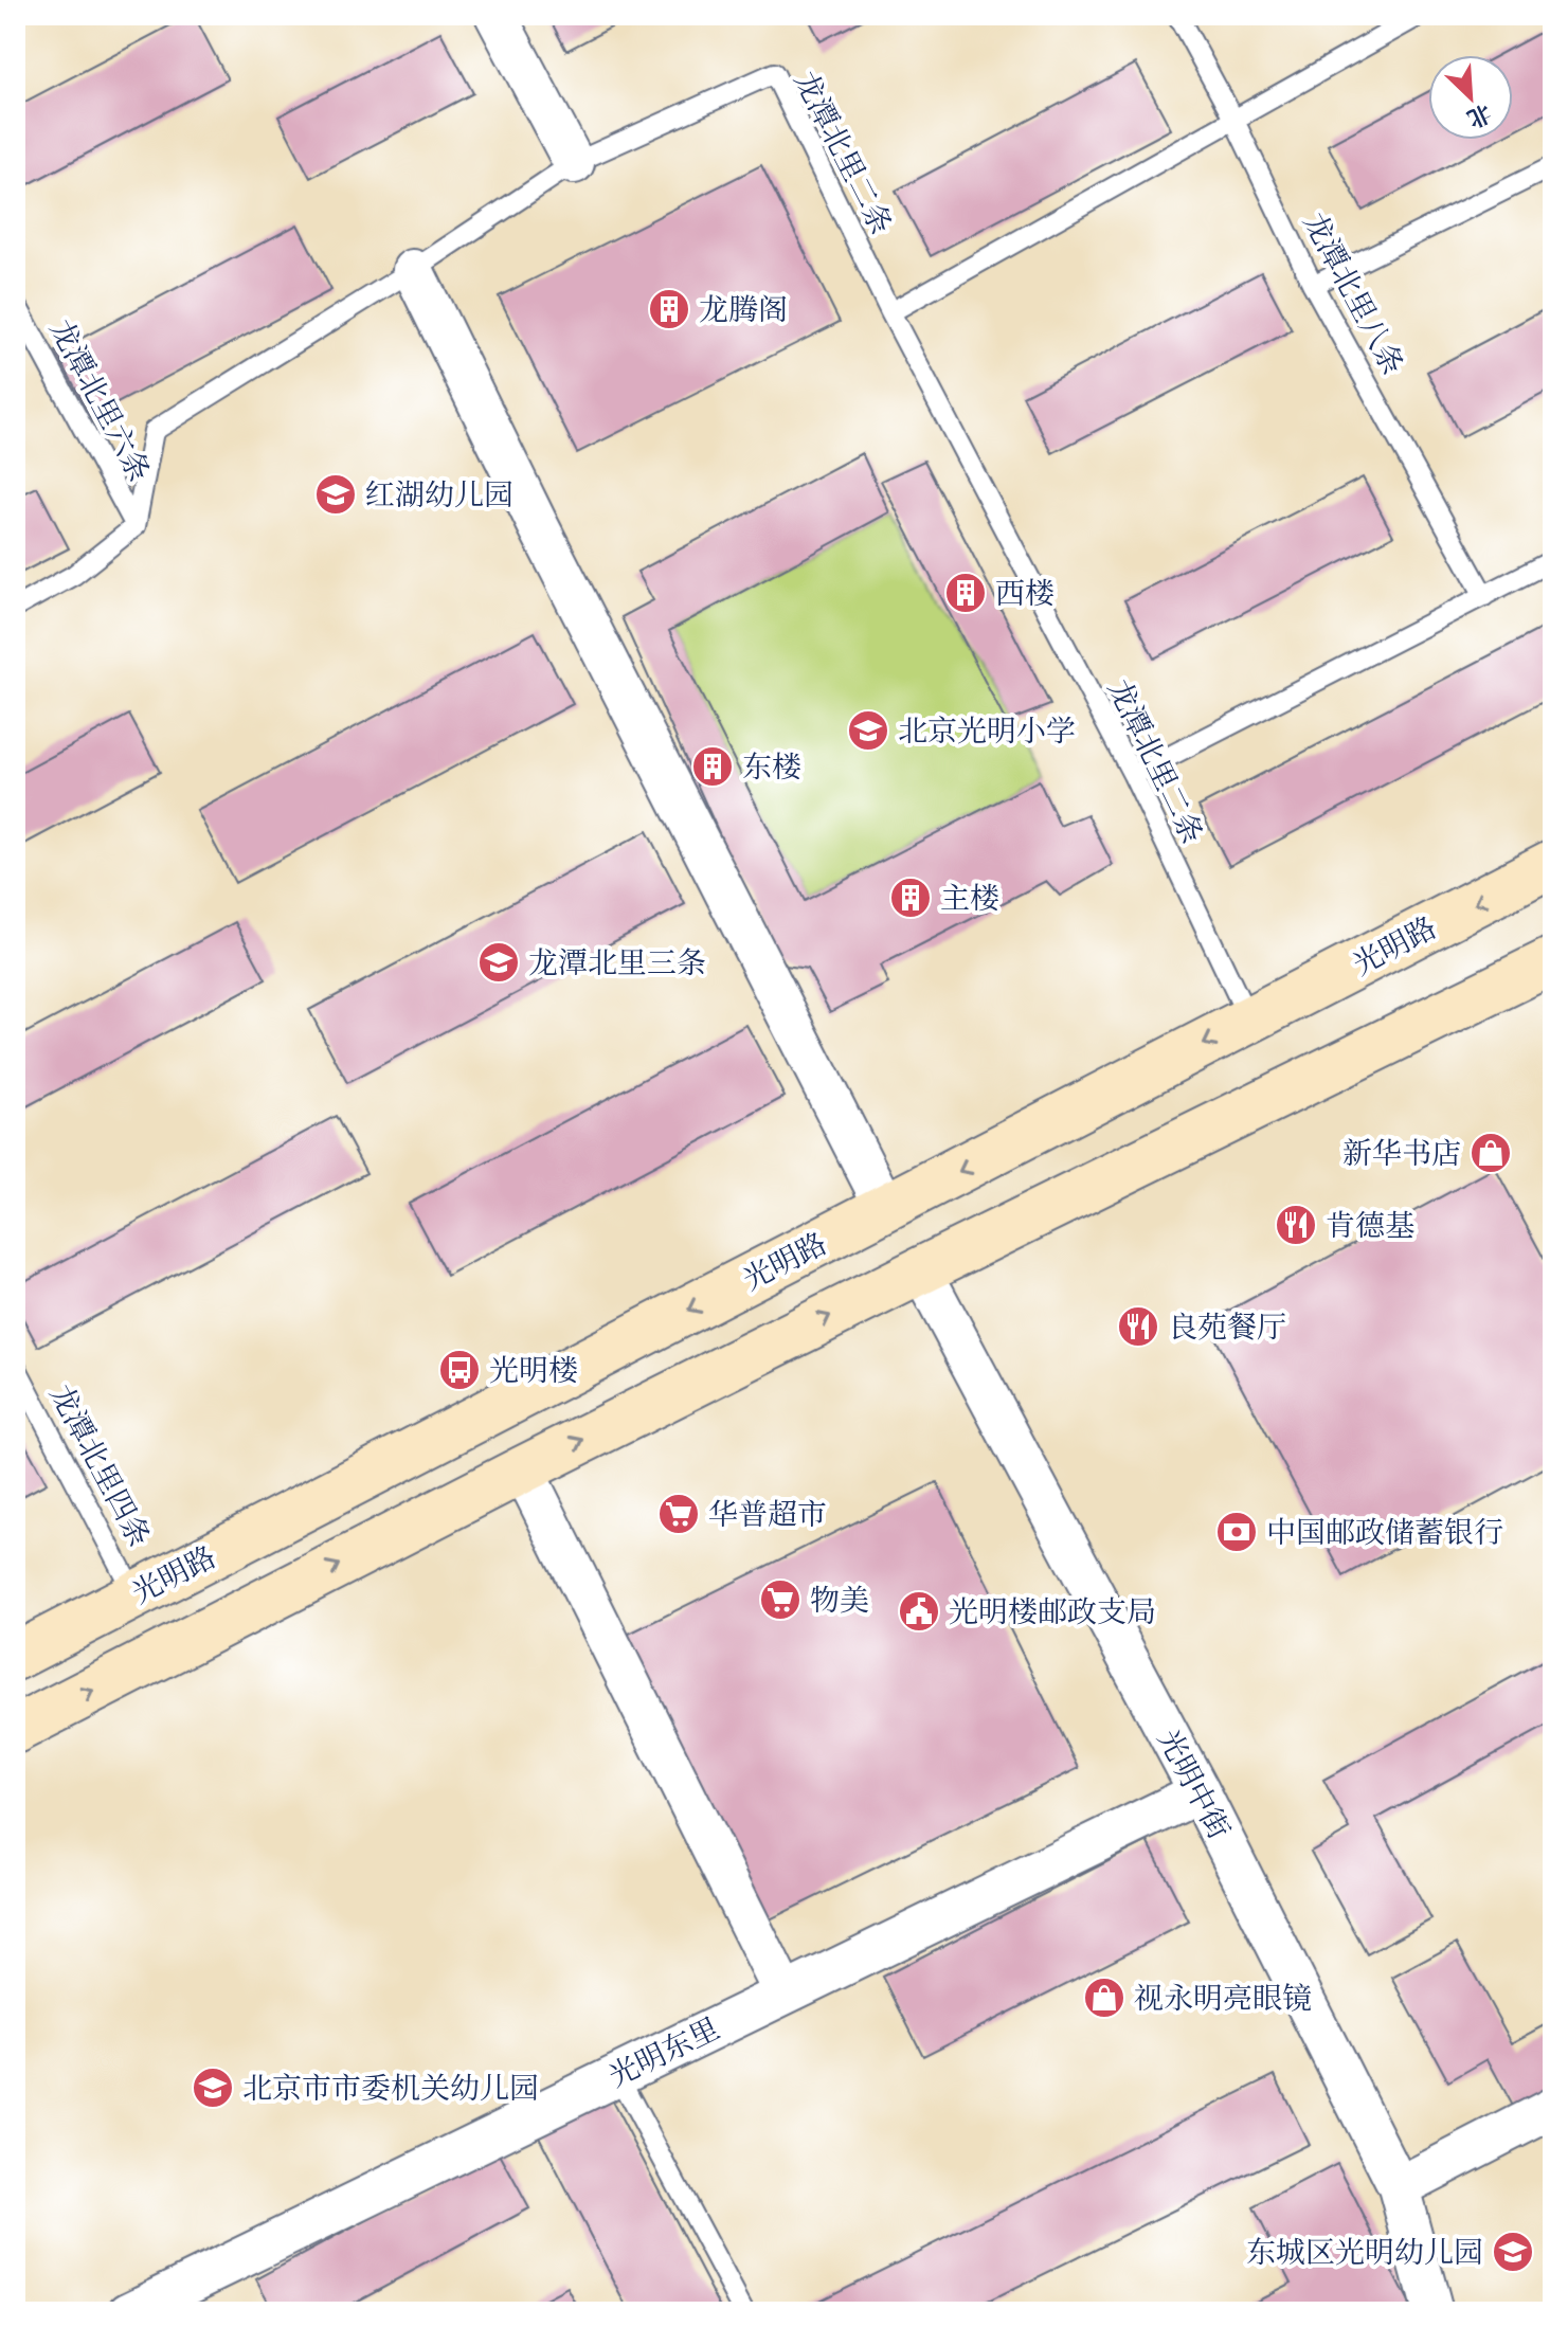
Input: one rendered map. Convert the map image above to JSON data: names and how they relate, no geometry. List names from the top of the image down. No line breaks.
{"streets":{"main road":["光明路"],"street":["光明中街","光明东里"],"lane":["龙潭北里二条","龙潭北里八条","龙潭北里六条","龙潭北里四条"]},"crossings":[["龙潭北里二条","龙潭北里六条"],["龙潭北里二条","光明路"],["光明路","龙潭北里四条"],["光明中街","光明东里"]],"places":{"building":["龙腾阁","西楼","东楼","主楼"],"school or university":["红湖幼儿园","北京光明小学","龙潭北里三条","北京市市委机关幼儿园","东城区光明幼儿园"],"shop":["新华书店","视永明亮眼镜"],"restaurant":["肯德基","良苑餐厅"],"bus stop":["光明楼"],"supermarket":["华普超市","物美"],"bank":["中国邮政储蓄银行"],"public building":["光明楼邮政支局"]},"north":"bottom right"}
